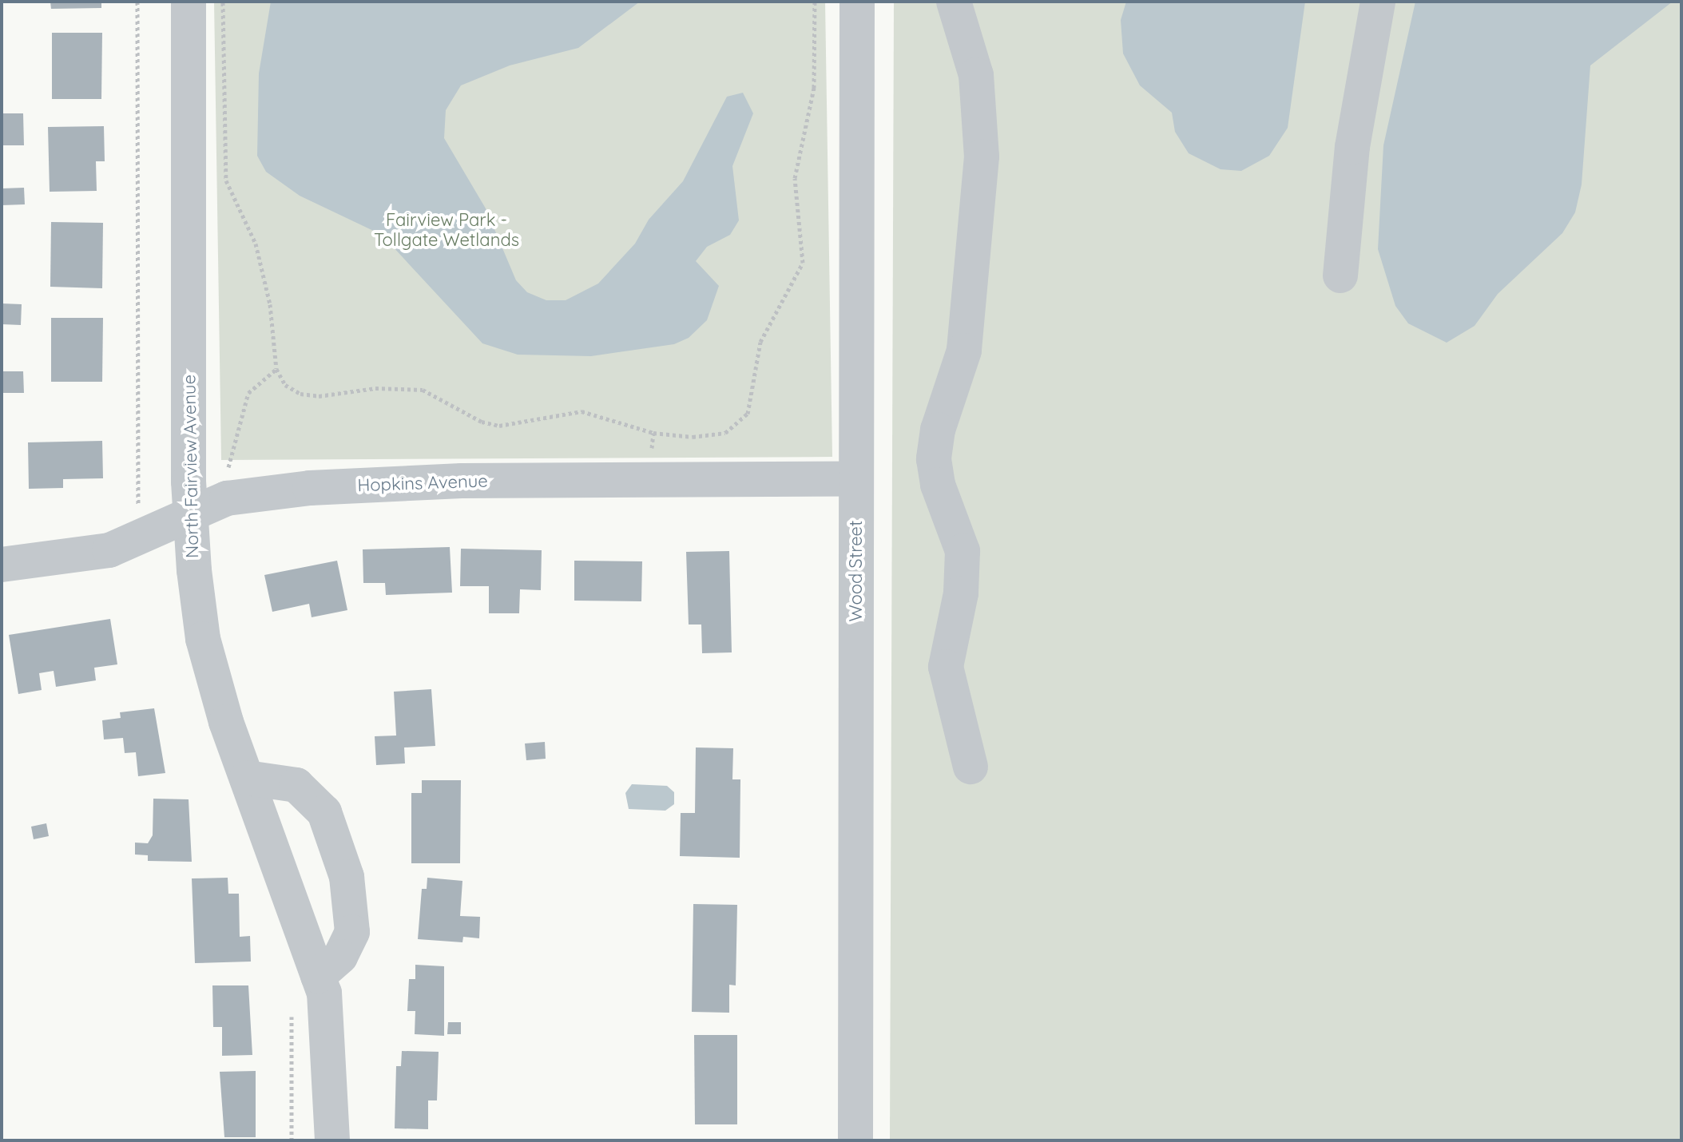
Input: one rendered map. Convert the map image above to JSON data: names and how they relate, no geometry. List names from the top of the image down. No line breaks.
{"streets":{"street":["North Fairview Avenue","Hopkins Avenue","Wood Street"]},"crossings":[["North Fairview Avenue","Hopkins Avenue"],["Hopkins Avenue","Wood Street"]],"parks":["Fairview Park - Tollgate Wetlands"]}
